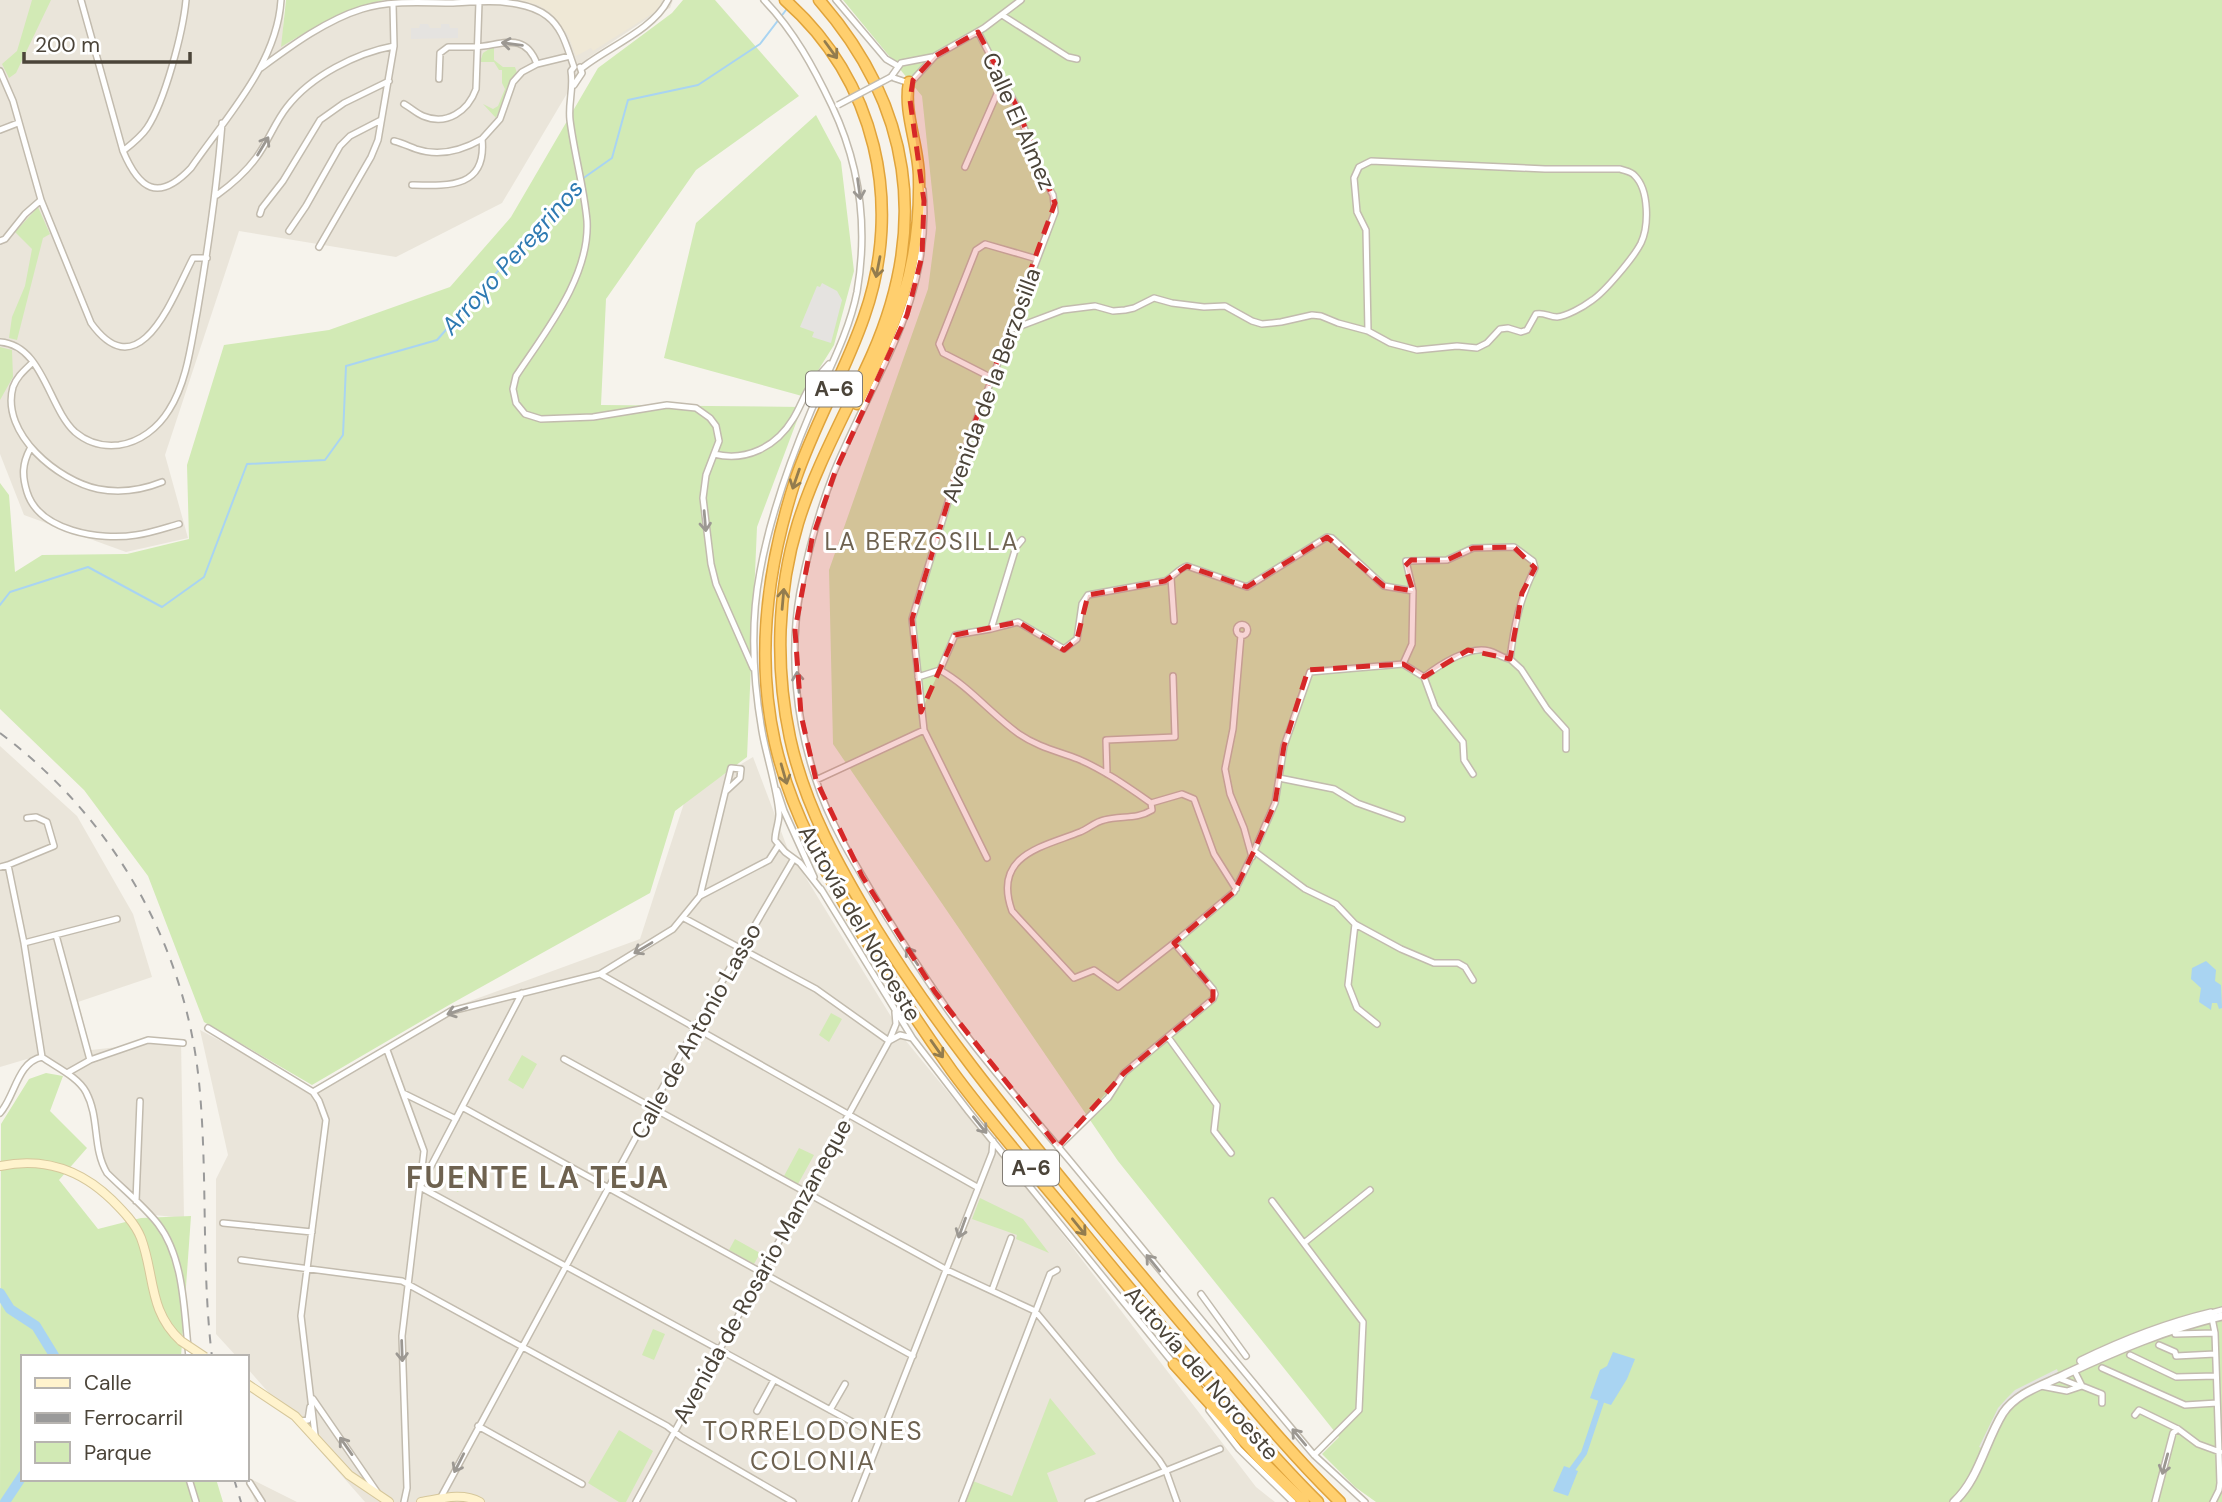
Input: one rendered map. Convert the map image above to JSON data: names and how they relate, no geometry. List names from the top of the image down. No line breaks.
{"streets":{"highway":["A-6","Autovía del Noroeste"],"street":["Calle El Almez","Avenida de la Berzosilla","Calle de Antonio Lasso","Avenida de Rosario Manzaneque"]},"crossings":[["Calle El Almez","Avenida de la Berzosilla"]],"districts":["LA BERZOSILLA","FUENTE LA TEJA","TORRELODONES COLONIA"],"water":["Arroyo Peregrinos"],"legend":["Calle","Ferrocarril","Parque"],"scale_bar":"200 m"}
